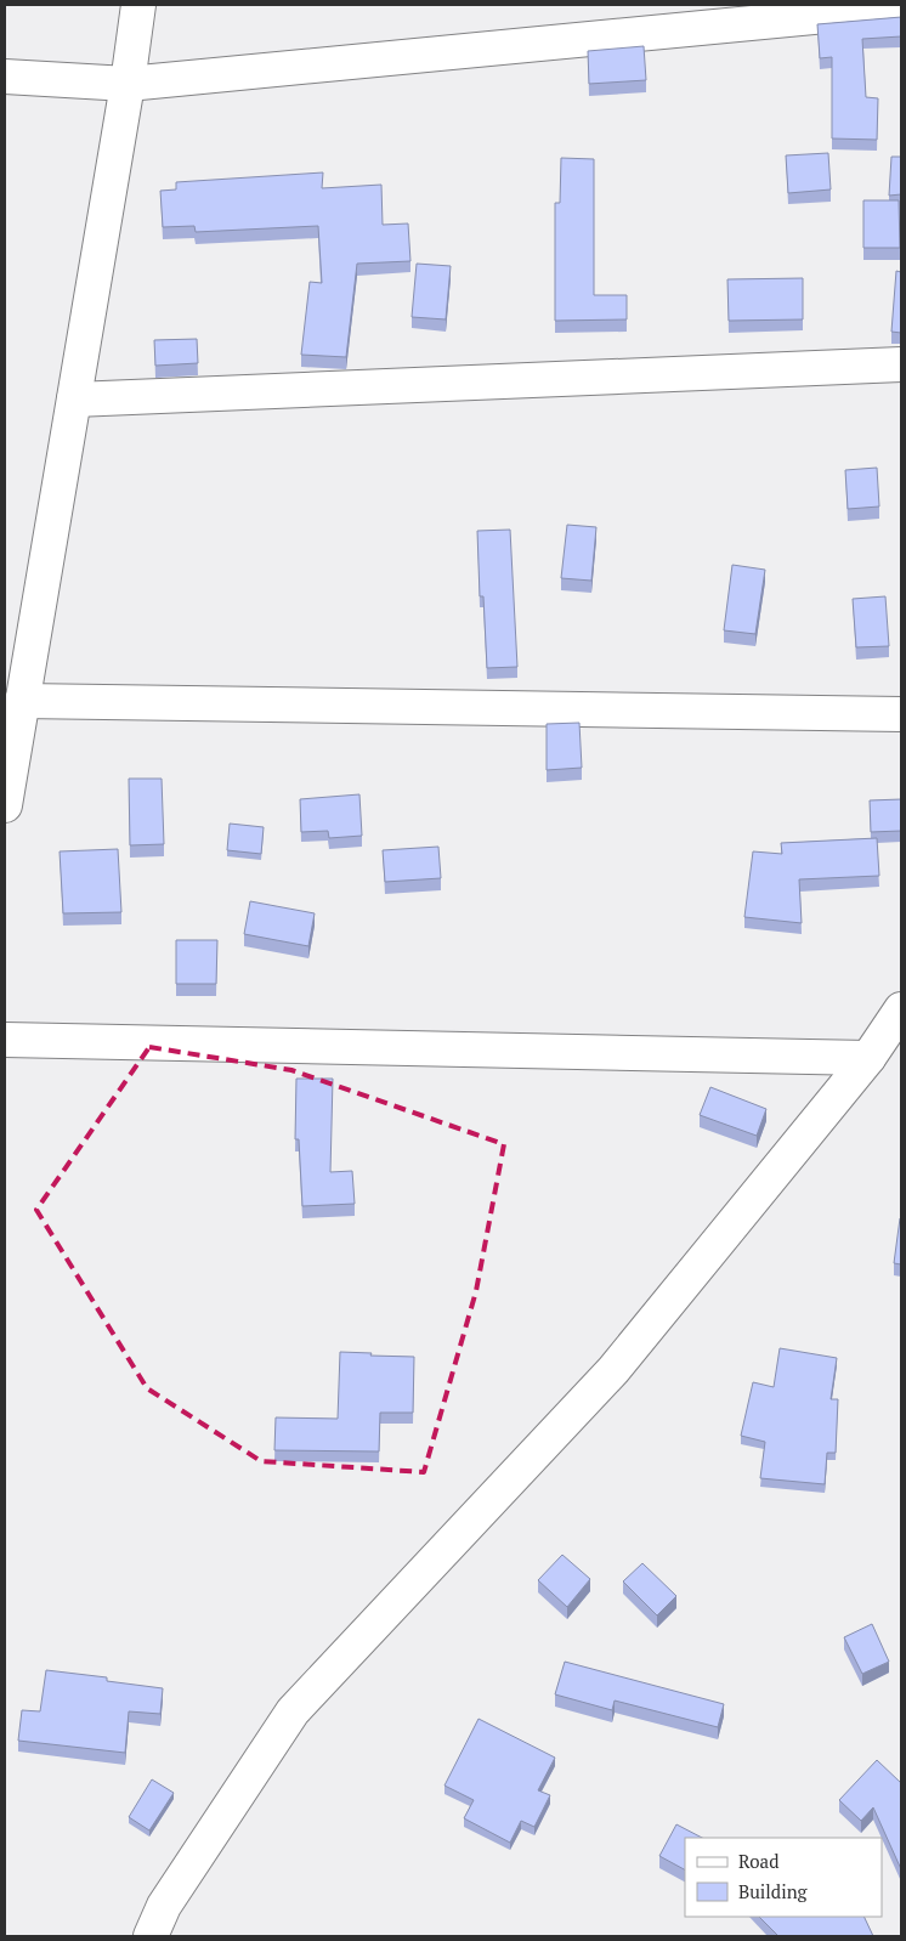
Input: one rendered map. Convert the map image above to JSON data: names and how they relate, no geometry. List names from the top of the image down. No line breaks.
{"legend":["Road","Building"]}
